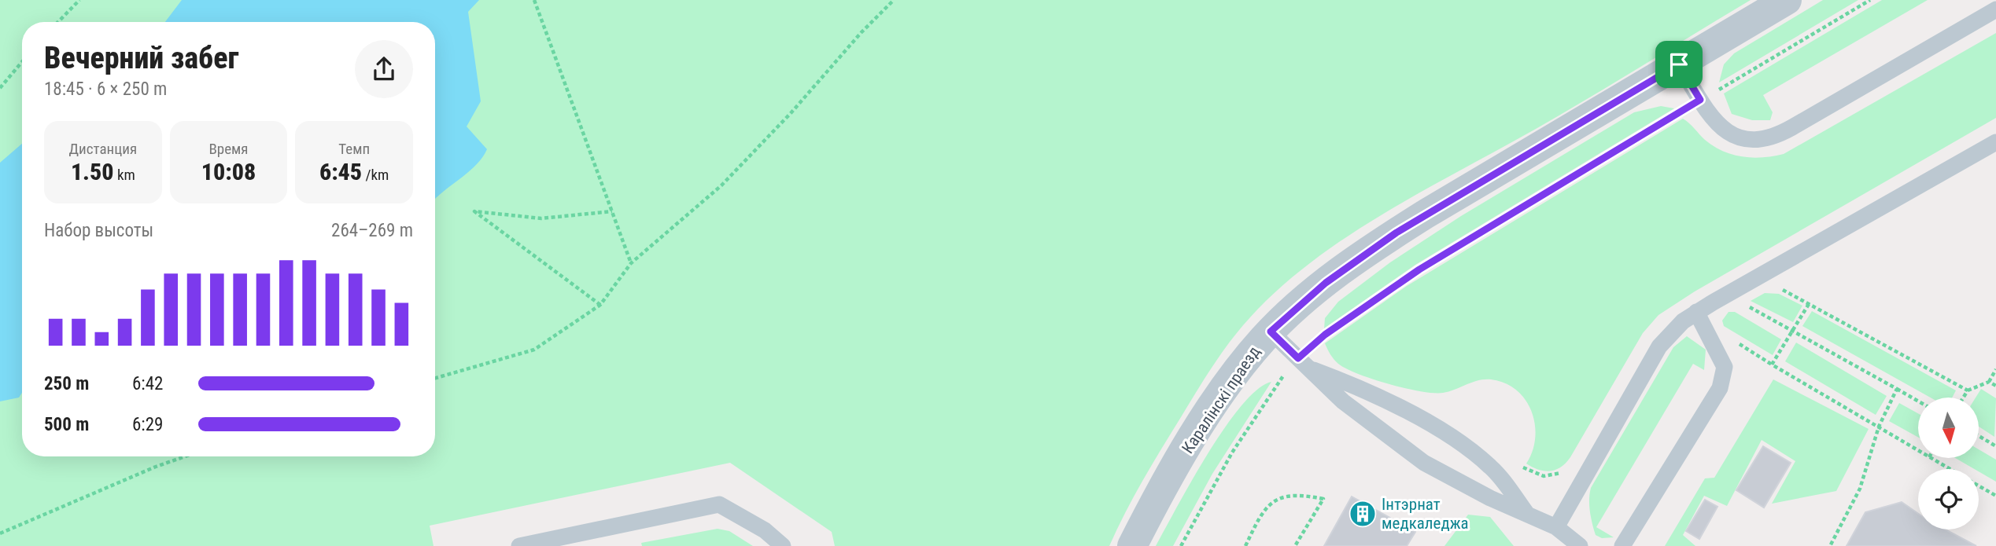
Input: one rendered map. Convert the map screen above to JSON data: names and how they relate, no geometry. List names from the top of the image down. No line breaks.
{"streets":{"street":["Каралінскі праезд"]},"places":{"building":["Інтэрнат медкаледжа"]},"north":"bottom","page":{"heading":["Вечерний забег","18:45 · 6 × 250 m"],"stats":[["Дистанция","1.50 km"],["Время","10:08"],["Темп","6:45 /km"]],"chart":["Набор высоты","264–269 m"],"list":[{"name":"250 m","note":"6:42"},{"name":"500 m","note":"6:29"}]}}
